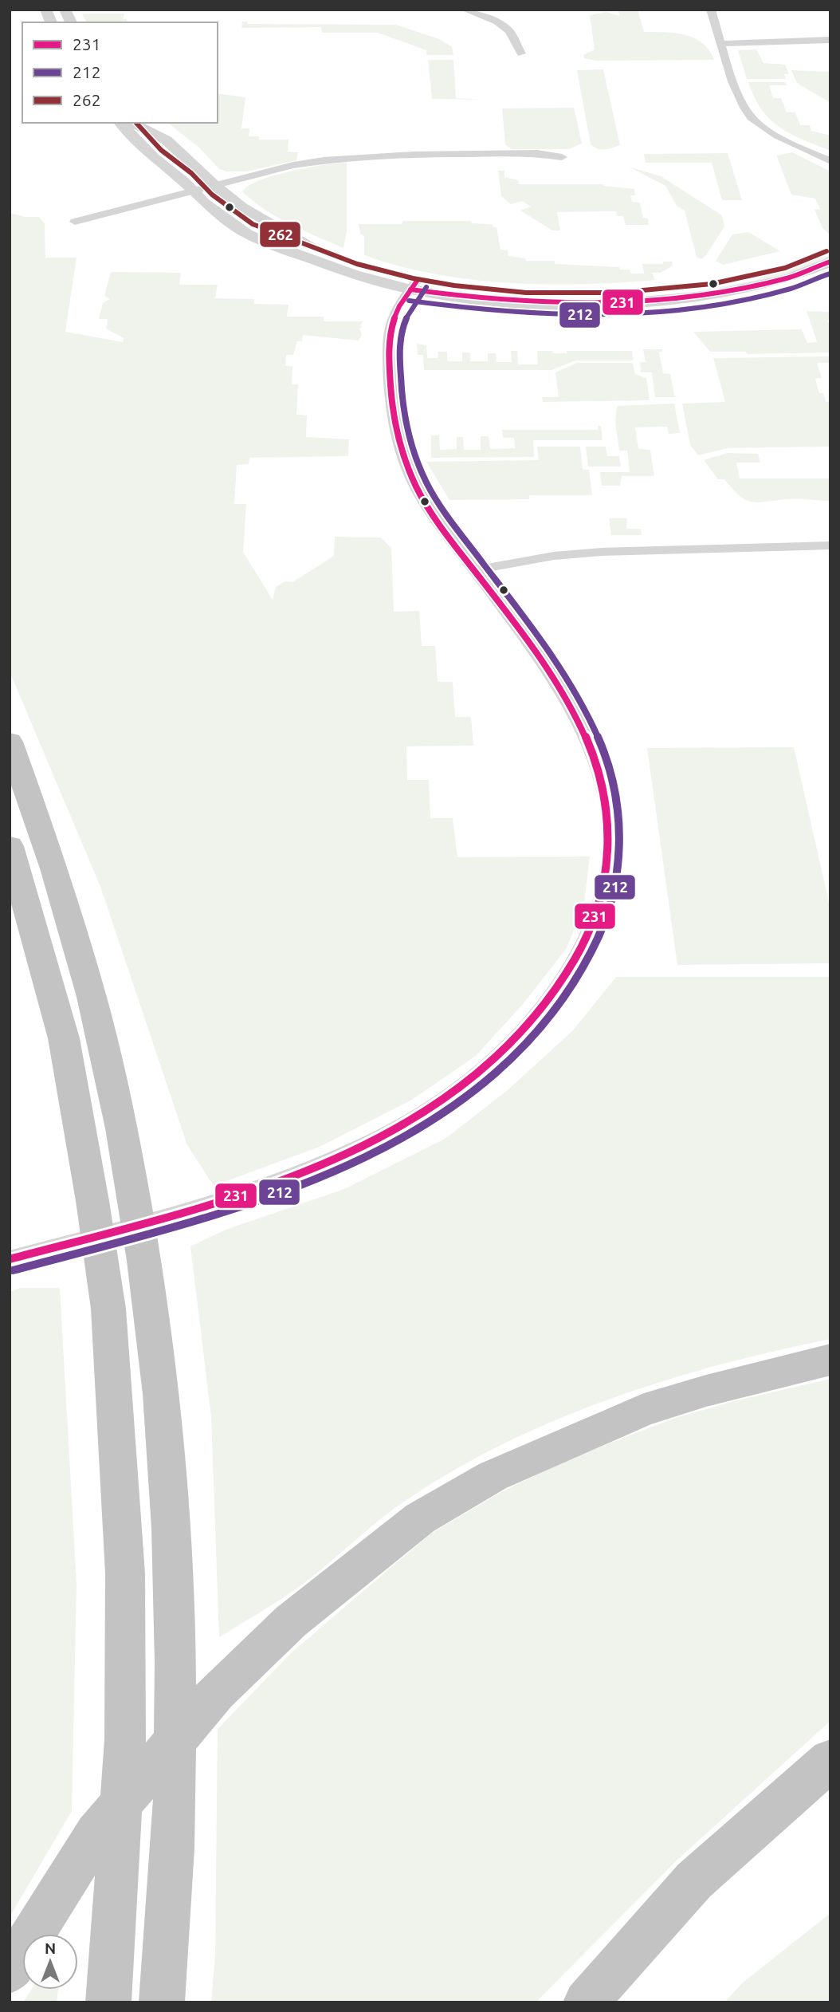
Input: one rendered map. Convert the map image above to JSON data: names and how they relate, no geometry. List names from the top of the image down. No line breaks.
{"lines":["transit line 262","transit line 231","transit line 212"],"legend":["231","212","262"],"north":"top"}
